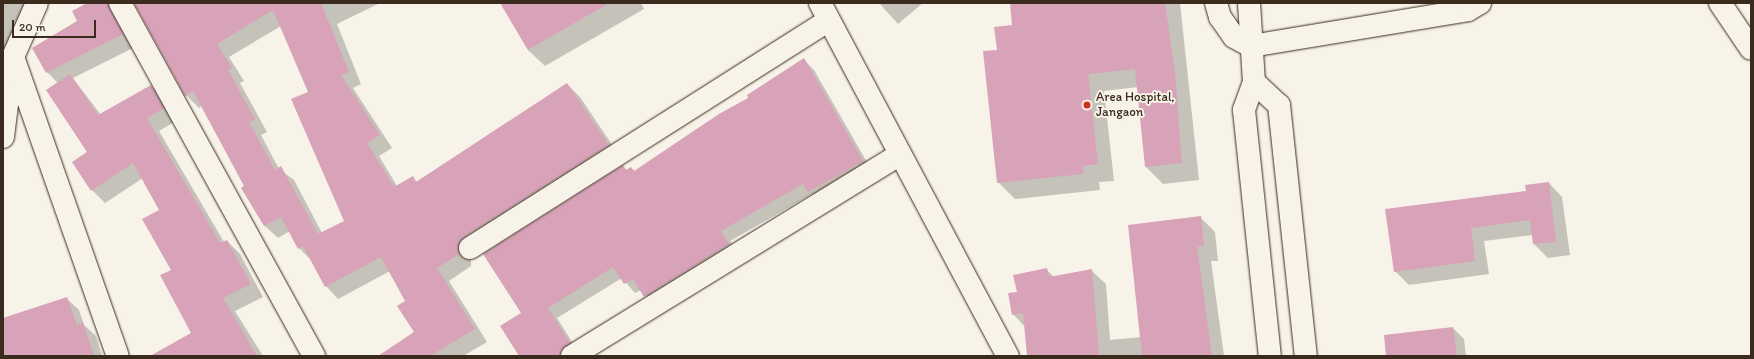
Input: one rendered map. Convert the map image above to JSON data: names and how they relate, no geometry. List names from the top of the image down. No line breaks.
{"places":["Area Hospital, Jangaon"],"scale_bar":"20 m"}
